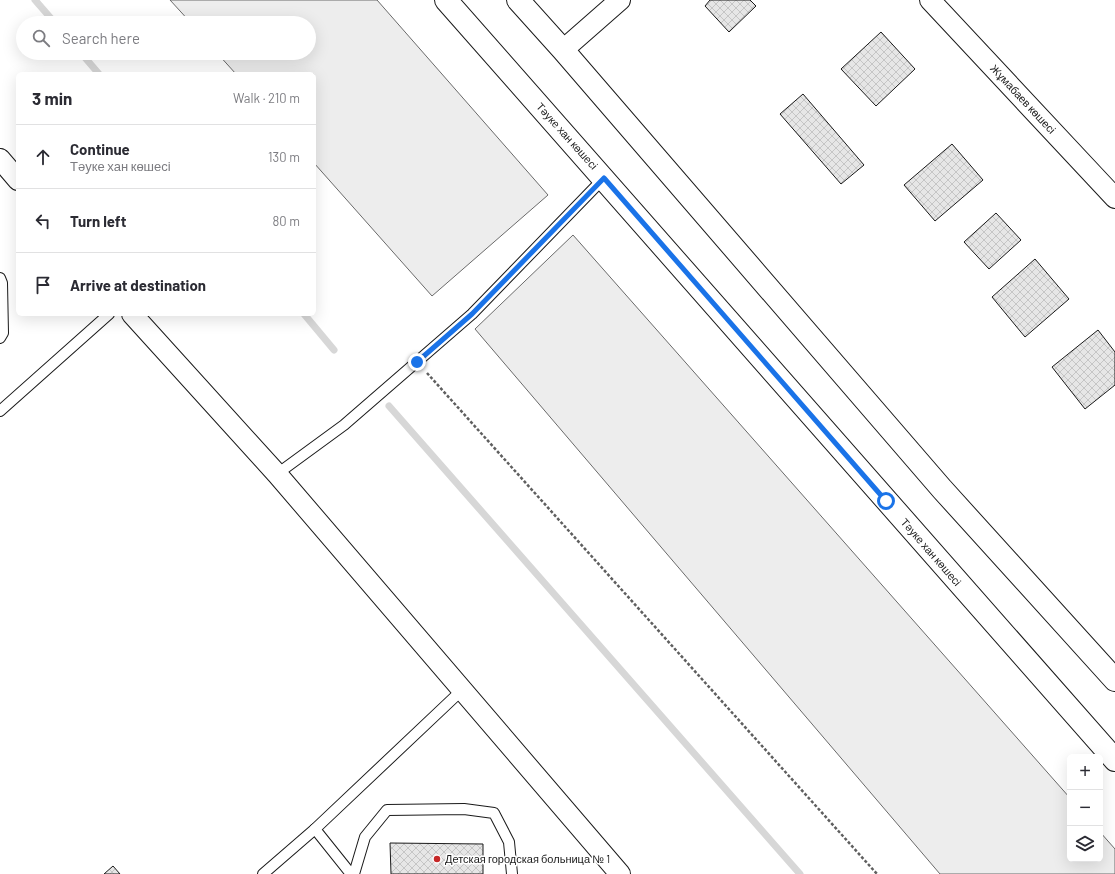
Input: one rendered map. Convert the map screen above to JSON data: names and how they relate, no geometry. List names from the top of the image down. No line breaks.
{"streets":{"main road":["Тәуке хан көшесі"],"street":["Жұмабаев көшесі"]},"places":["Детская городская больница № 1"],"page":{"search":"Search here","heading":["3 min","Walk · 210 m"],"list":[["Continue","Тәуке хан көшесі","130 m"],["Turn left","80 m"],"Arrive at destination"],"map_buttons":["+","−"]}}
